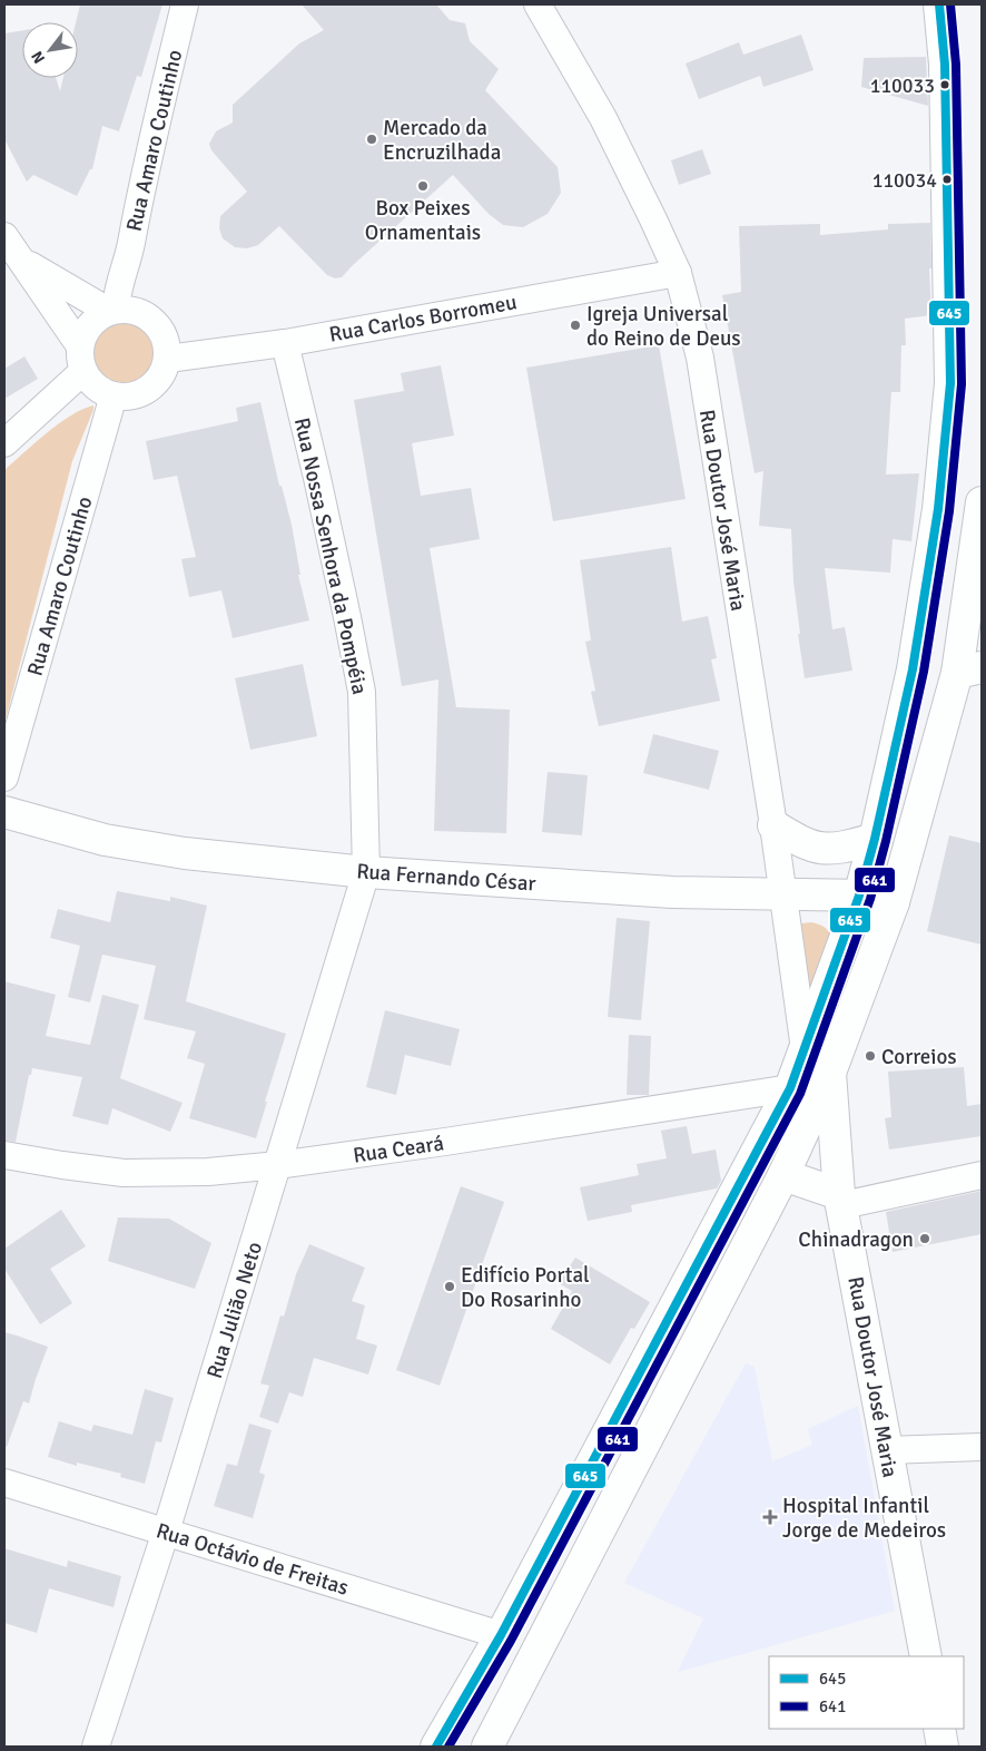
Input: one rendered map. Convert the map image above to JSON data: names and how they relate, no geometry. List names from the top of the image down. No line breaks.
{"streets":{"main road":["Rua Doutor José Maria","Rua Fernando César"],"street":["Rua Amaro Coutinho","Rua Carlos Borromeu","Rua Nossa Senhora da Pompéia","Rua Ceará","Rua Julião Neto","Rua Octávio de Freitas"]},"crossings":[["Rua Amaro Coutinho","Rua Carlos Borromeu"],["Rua Carlos Borromeu","Rua Doutor José Maria"],["Rua Carlos Borromeu","Rua Nossa Senhora da Pompéia"],["Rua Doutor José Maria","Rua Fernando César"],["Rua Nossa Senhora da Pompéia","Rua Fernando César"],["Rua Nossa Senhora da Pompéia","Rua Julião Neto"],["Rua Fernando César","Rua Julião Neto"],["Rua Ceará","Rua Julião Neto"],["Rua Julião Neto","Rua Octávio de Freitas"]],"places":{"other":["110033","Mercado da Encruzilhada","110034","Box Peixes Ornamentais","Igreja Universal do Reino de Deus","Correios","Chinadragon","Edifício Portal Do Rosarinho"],"health":["Hospital Infantil Jorge de Medeiros"]},"lines":["transit line 645","transit line 641"],"legend":["645","641"],"north":"bottom left"}
